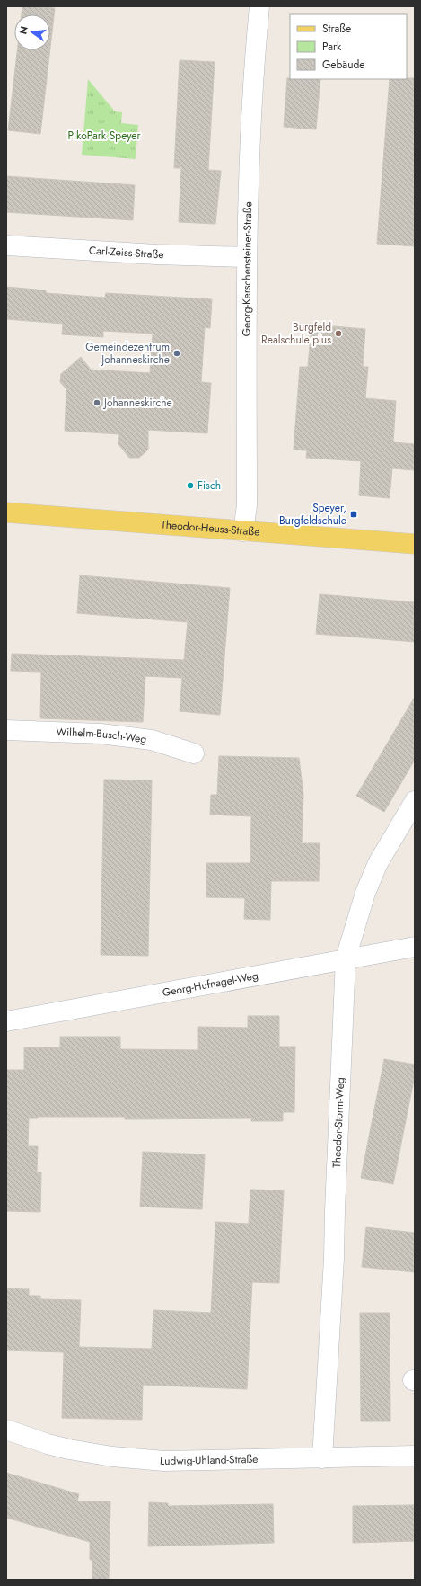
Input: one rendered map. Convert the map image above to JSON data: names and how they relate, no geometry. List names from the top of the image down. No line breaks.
{"streets":{"main road":["Theodor-Heuss-Straße"],"street":["Carl-Zeiss-Straße","Georg-Kerschensteiner-Straße","Wilhelm-Busch-Weg","Georg-Hufnagel-Weg","Theodor-Storm-Weg","Ludwig-Uhland-Straße"]},"crossings":[["Carl-Zeiss-Straße","Georg-Kerschensteiner-Straße"],["Georg-Kerschensteiner-Straße","Theodor-Heuss-Straße"],["Georg-Hufnagel-Weg","Theodor-Storm-Weg"],["Theodor-Storm-Weg","Ludwig-Uhland-Straße"]],"parks":["PikoPark Speyer"],"places":{"other":["Burgfeld Realschule plus","Gemeindezentrum Johanneskirche","Johanneskirche","Fisch"],"transit":["Speyer, Burgfeldschule"]},"legend":["Straße","Park","Gebäude"],"north":"left"}
